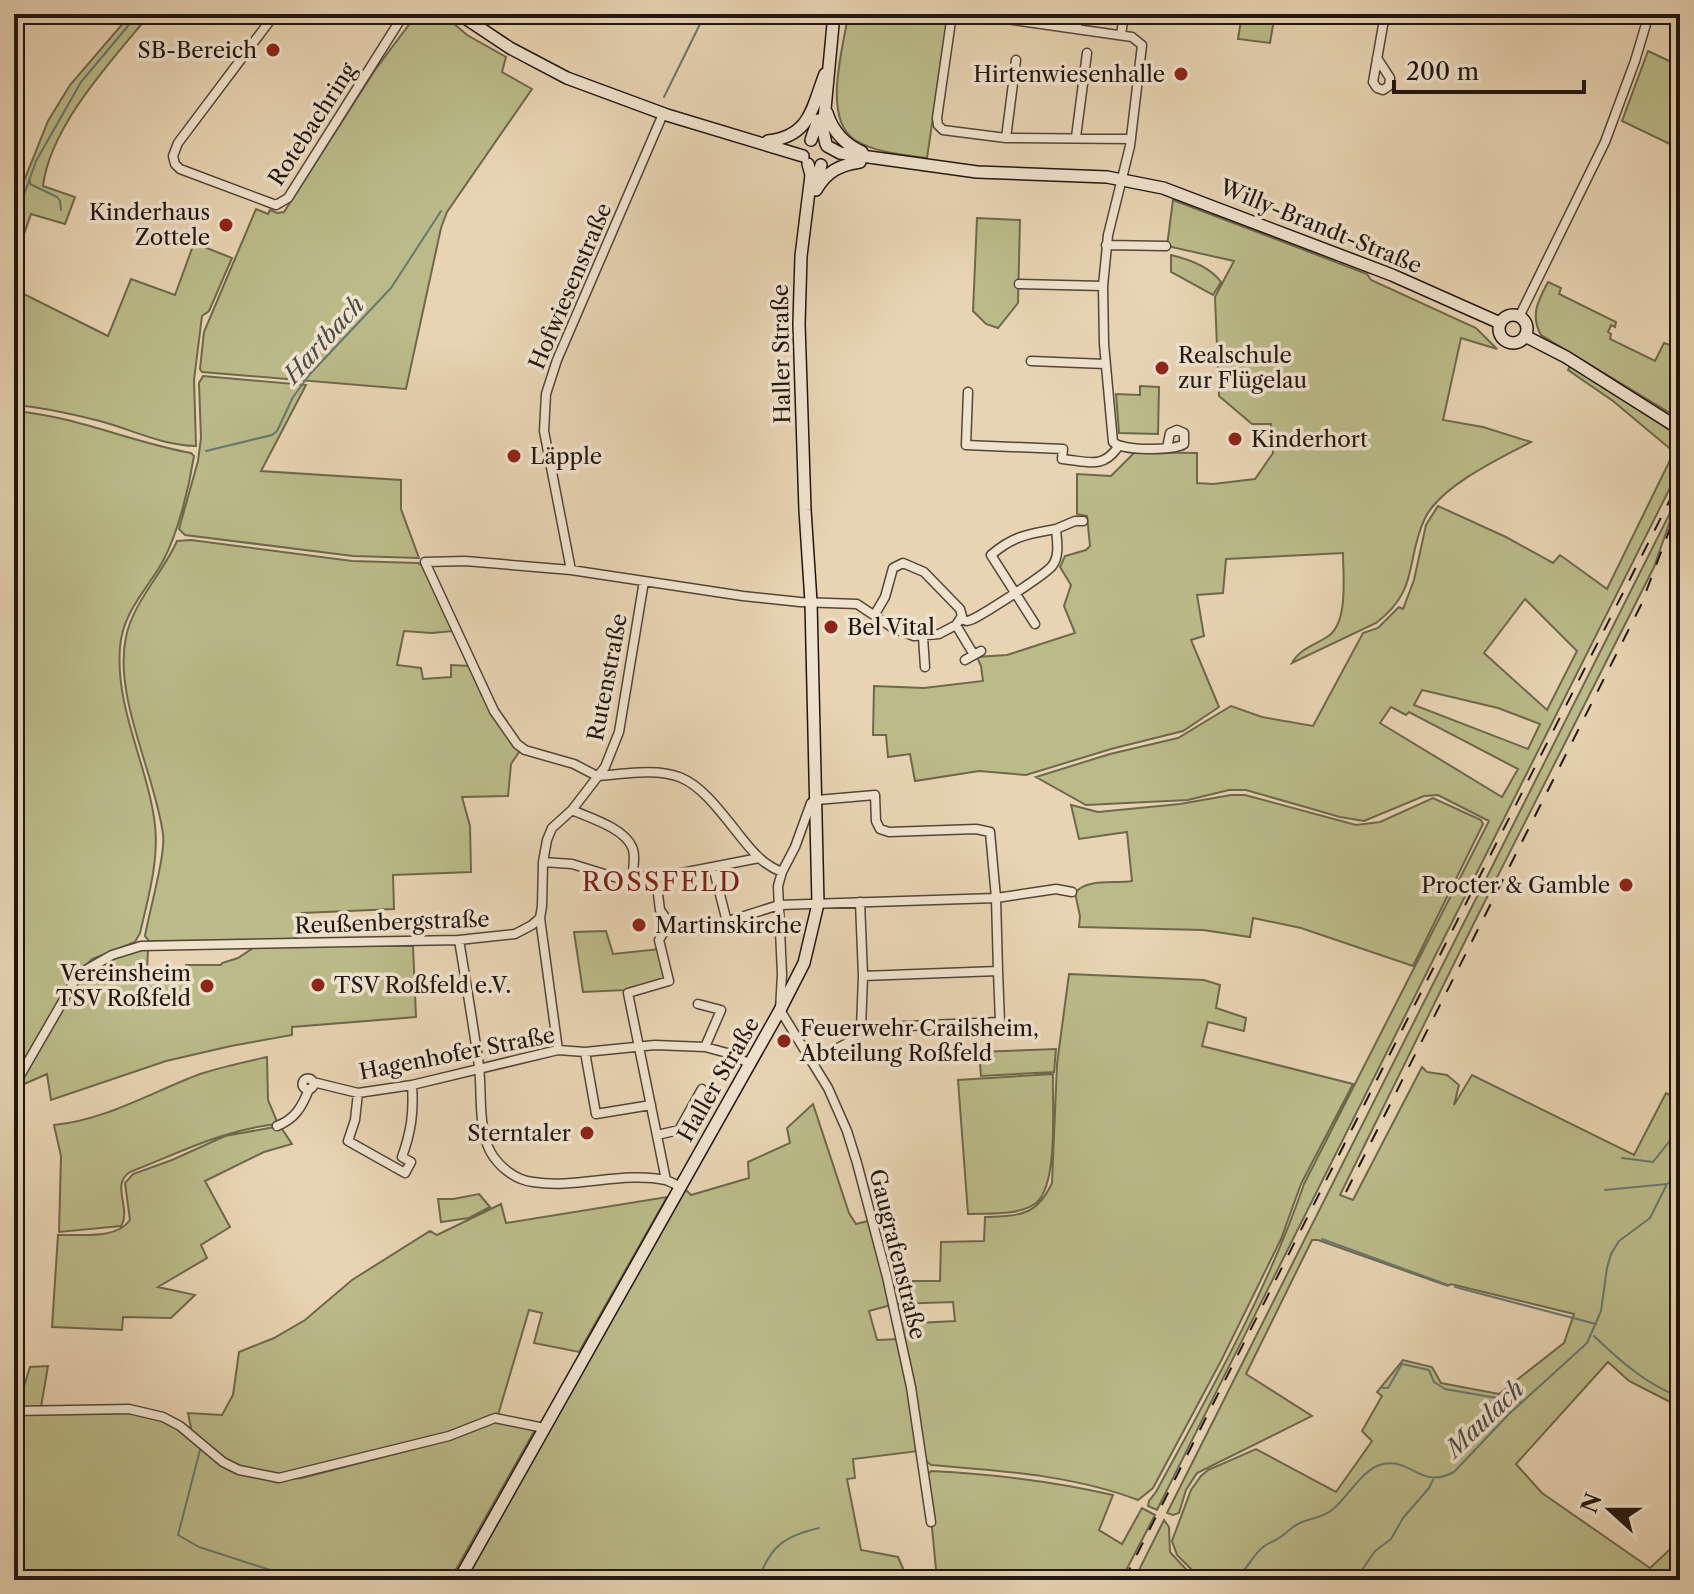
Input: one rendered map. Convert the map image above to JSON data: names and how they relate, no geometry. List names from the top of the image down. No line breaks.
{"streets":{"main road":["Willy-Brandt-Straße","Haller Straße"],"street":["Rotebachring","Hofwiesenstraße","Rutenstraße","Reußenbergstraße","Hagenhofer Straße","Gaugrafenstraße"]},"crossings":[["Willy-Brandt-Straße","Haller Straße"],["Haller Straße","Hagenhofer Straße"],["Haller Straße","Gaugrafenstraße"]],"districts":["ROSSFELD"],"water":["Hartbach","Maulach"],"places":["SB-Bereich","Hirtenwiesenhalle","Kinderhaus Zottele","Realschule zur Flügelau","Kinderhort","Läpple","Bel Vital","Procter & Gamble","Martinskirche","TSV Roßfeld e.V.","Vereinsheim TSV Roßfeld","Feuerwehr Crailsheim, Abteilung Roßfeld","Sterntaler"],"scale_bar":"200 m","north":"left"}
